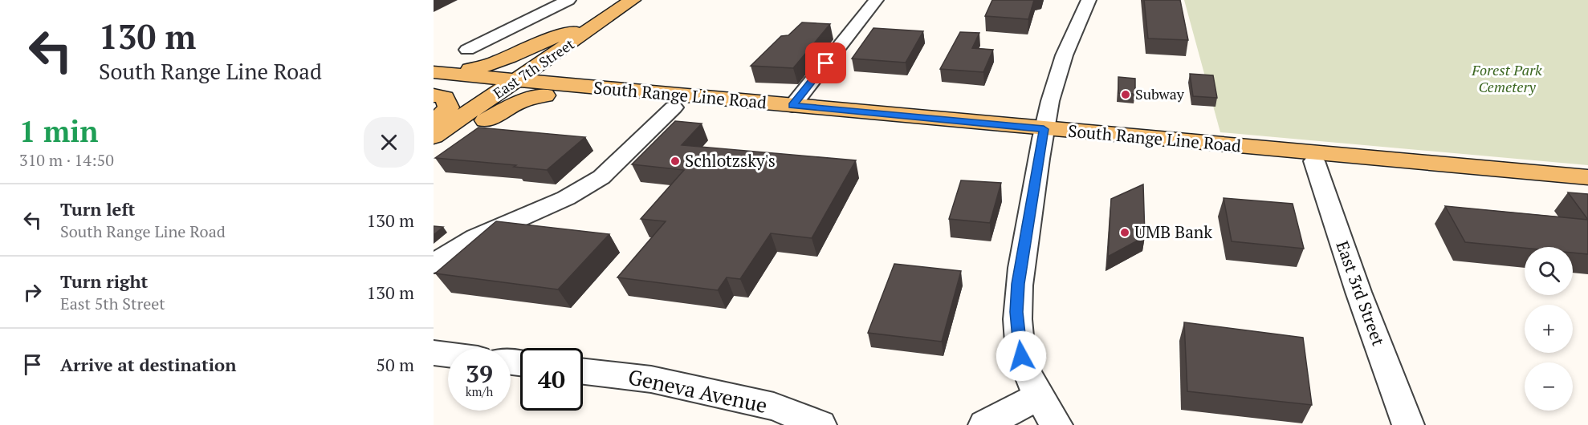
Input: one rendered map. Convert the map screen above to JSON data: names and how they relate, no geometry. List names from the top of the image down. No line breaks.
{"streets":{"main road":["East 7th Street","South Range Line Road"],"street":["East 3rd Street","Geneva Avenue"]},"crossings":[["East 7th Street","South Range Line Road"],["South Range Line Road","East 3rd Street"]],"parks":["Forest Park Cemetery"],"places":["Subway","Schlotzsky's","UMB Bank"],"page":{"turn":["130 m","South Range Line Road"],"heading":["1 min","310 m · 14:50"],"list":[{"name":"Turn left","note":"South Range Line Road","value":"130 m"},{"name":"Turn right","note":"East 5th Street","value":"130 m"},{"name":"Arrive at destination","value":"50 m"}],"map_buttons":["+","−"],"speed":"39 km/h","limit":"40"}}
